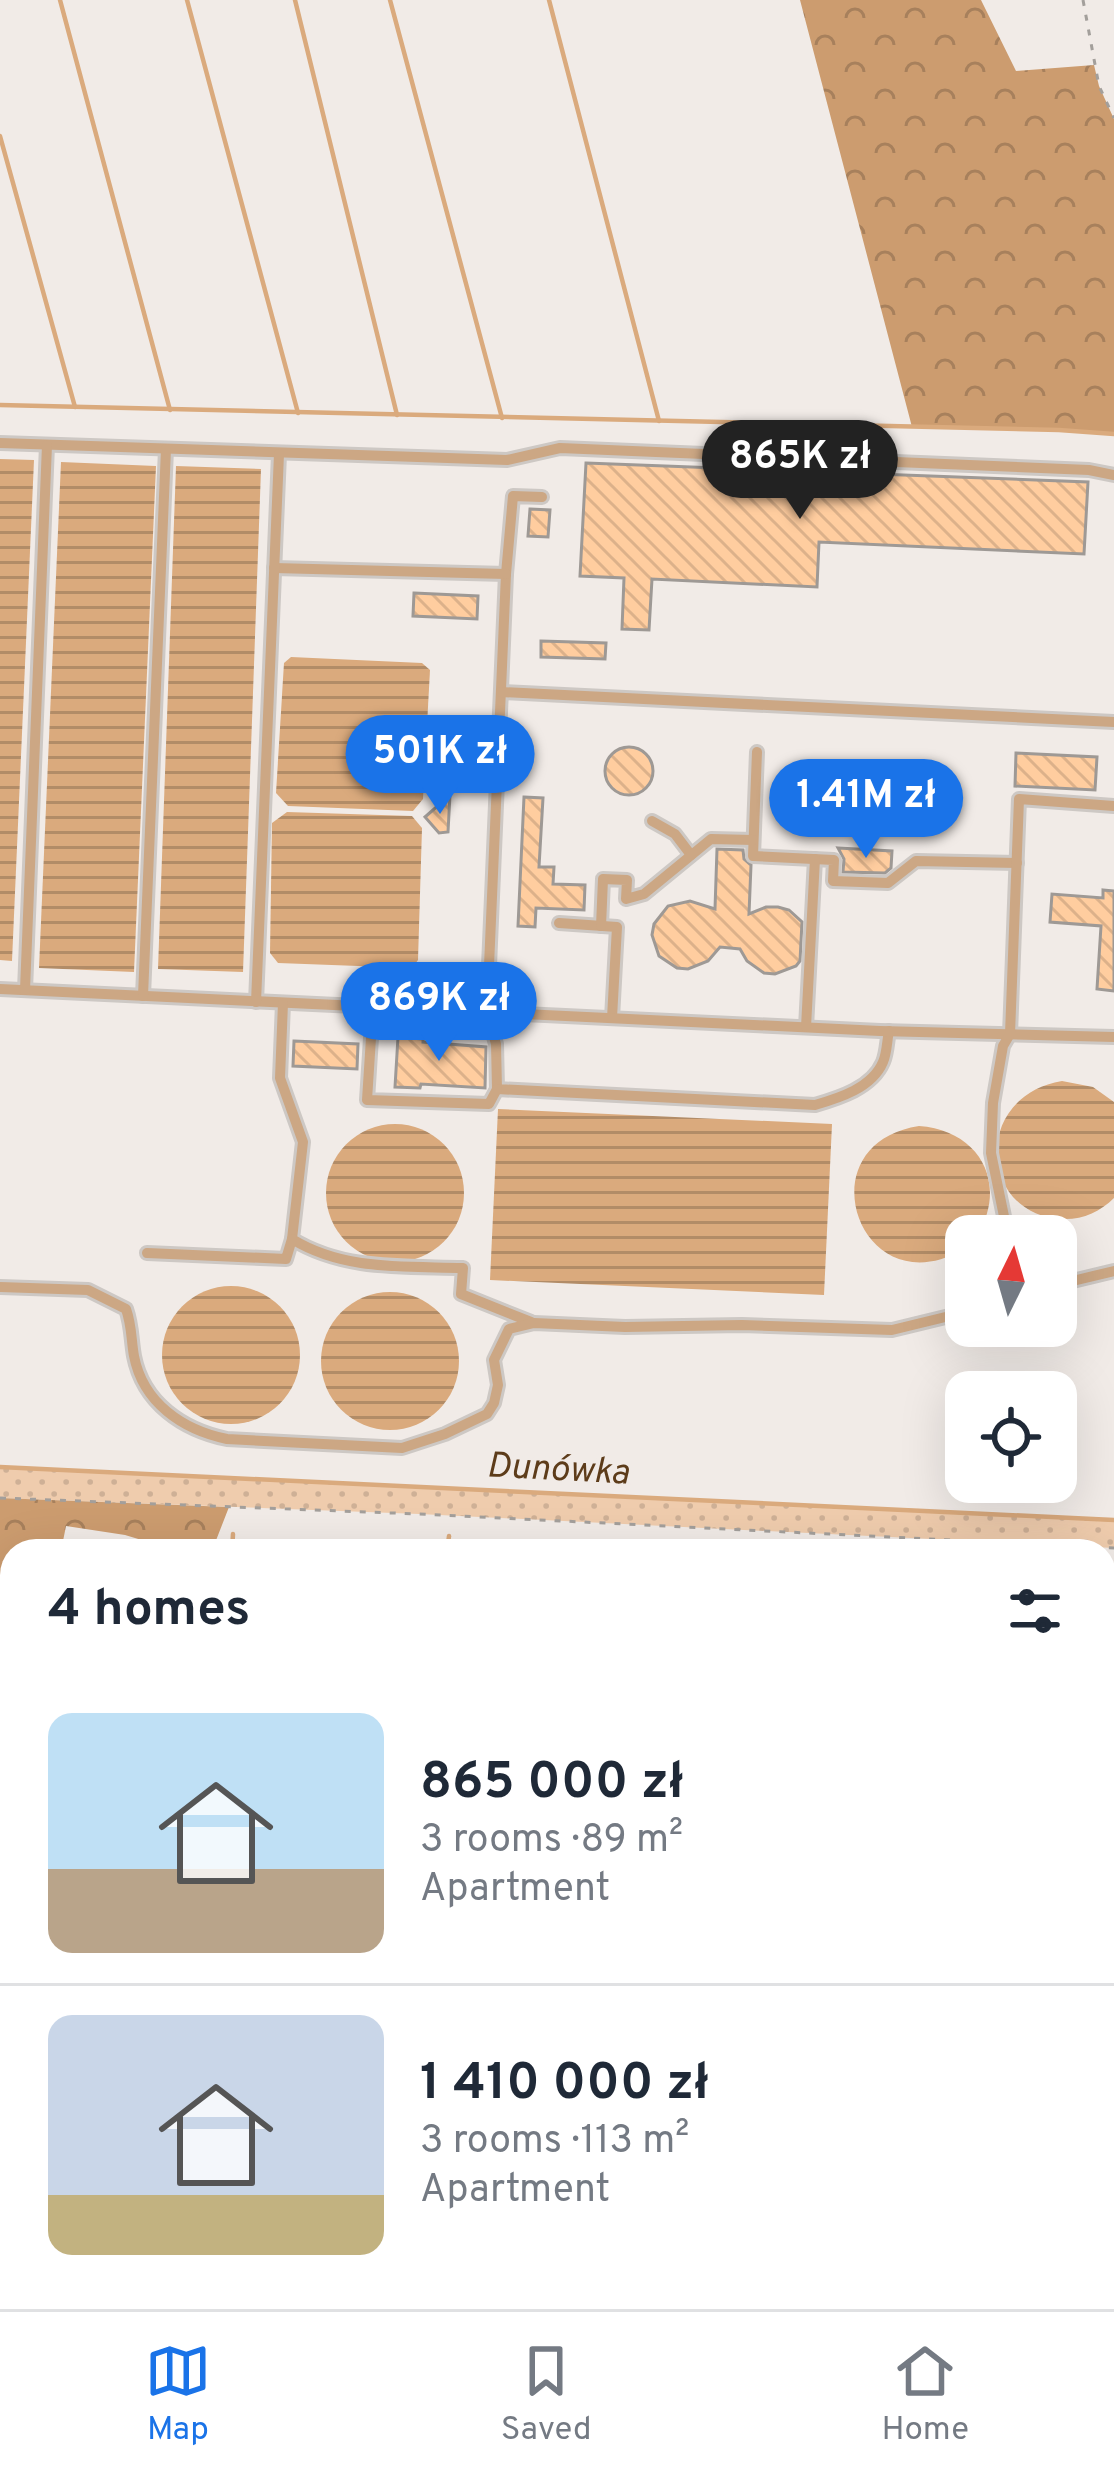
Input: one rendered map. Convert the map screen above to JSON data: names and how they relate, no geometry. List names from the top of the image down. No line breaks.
{"water":["Dunówka"],"north":"top","page":{"price":["865K zł","501K zł","1.41M zł","869K zł"],"heading":"4 homes","list":[{"name":"865 000 zł","note":"3 rooms · 89 m² · Apartment"},{"name":"1 410 000 zł","note":"3 rooms · 113 m² · Apartment"}],"tabs":["Map","Saved","Home"]}}
